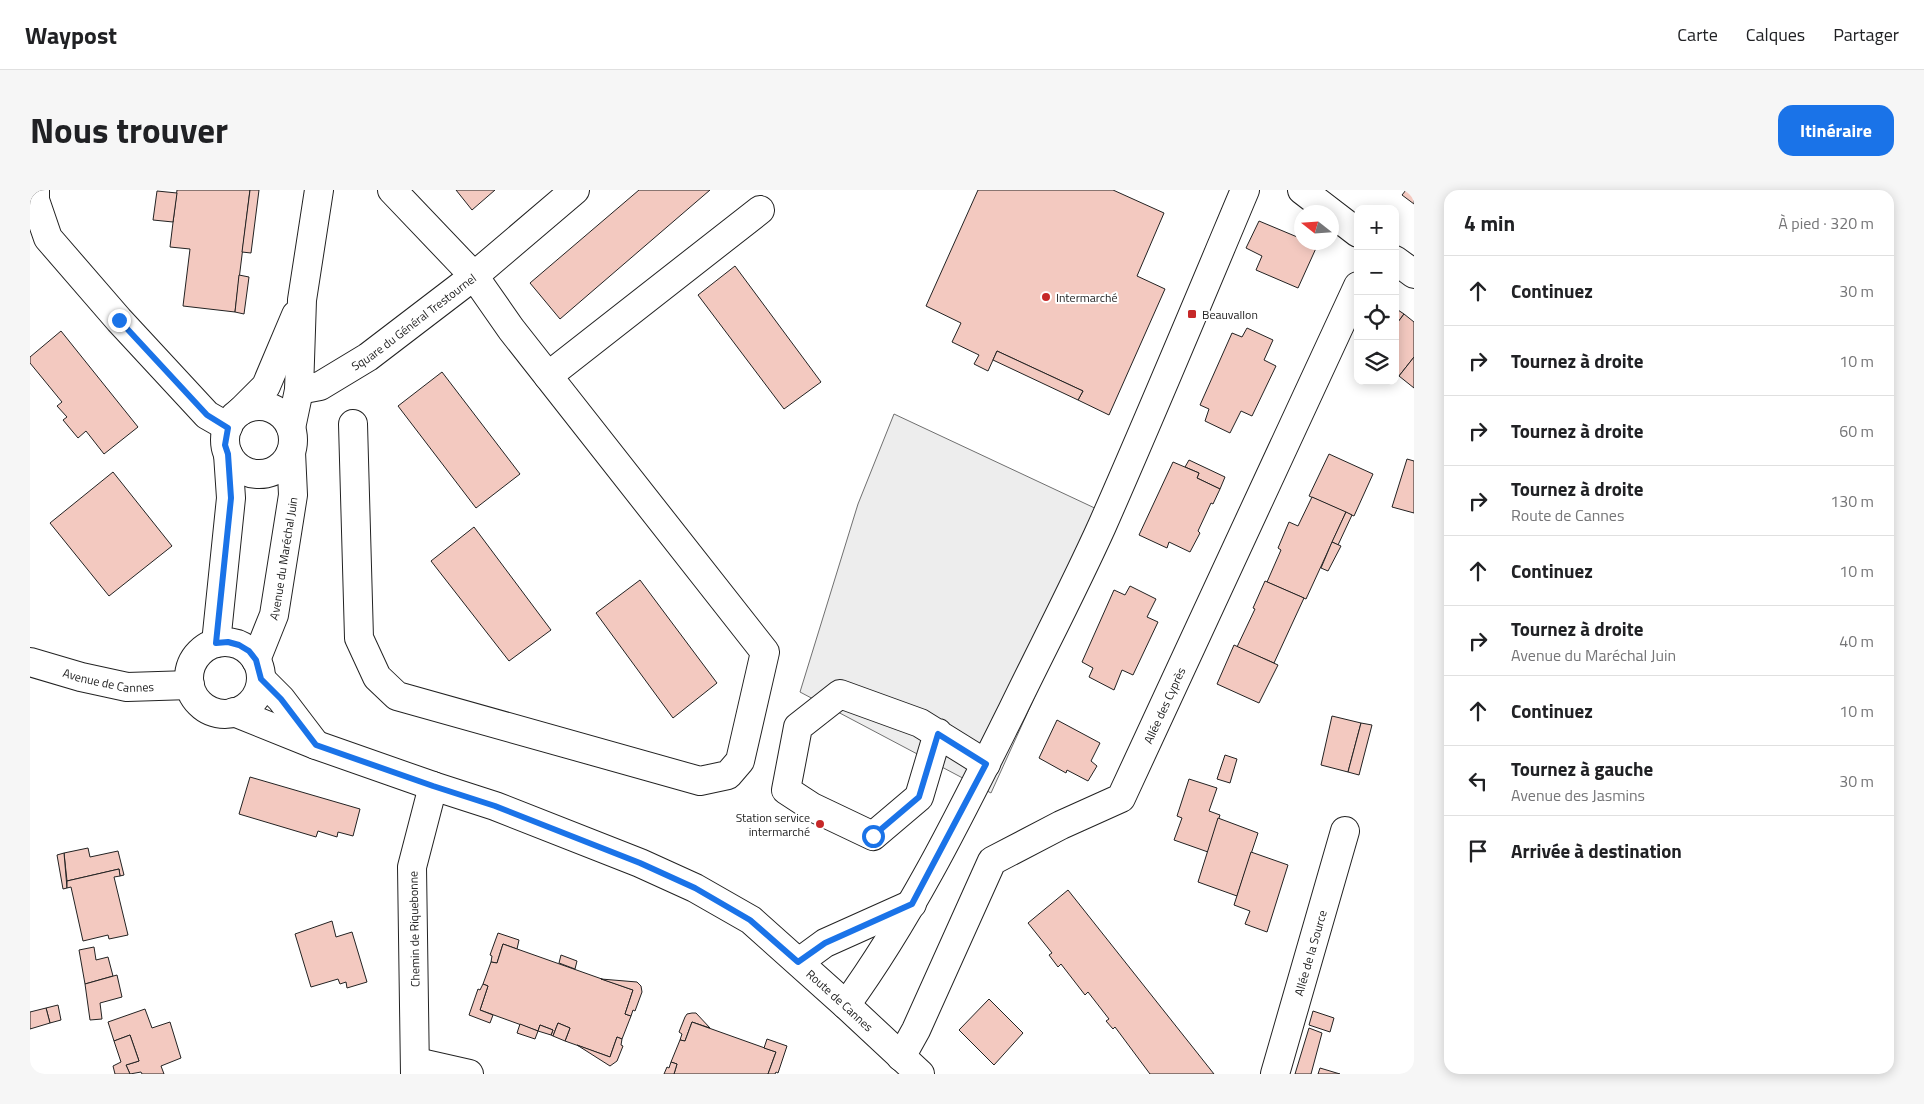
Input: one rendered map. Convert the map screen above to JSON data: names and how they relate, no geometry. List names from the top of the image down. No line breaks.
{"streets":{"street":["Square du Général Trestournel","Avenue du Maréchal Juin","Avenue de Cannes","Allée des Cyprès","Chemin de Riquebonne","Allée de la Source","Route de Cannes"]},"crossings":[["Square du Général Trestournel","Avenue du Maréchal Juin"],["Avenue du Maréchal Juin","Avenue de Cannes"],["Avenue du Maréchal Juin","Route de Cannes"],["Avenue de Cannes","Route de Cannes"],["Allée des Cyprès","Route de Cannes"],["Chemin de Riquebonne","Route de Cannes"]],"places":{"other":["Intermarché","Station service intermarché"],"transit":["Beauvallon"]},"north":"left","page":{"header":"Waypost","nav":["Carte","Calques","Partager"],"title":"Nous trouver","buttons":"Itinéraire","heading":["4 min","À pied · 320 m"],"map_buttons":["+","−"],"list":[["Continuez","30 m"],["Tournez à droite","10 m"],["Tournez à droite","60 m"],["Tournez à droite","Route de Cannes","130 m"],["Continuez","10 m"],["Tournez à droite","Avenue du Maréchal Juin","40 m"],["Continuez","10 m"],["Tournez à gauche","Avenue des Jasmins","30 m"],"Arrivée à destination"]}}
